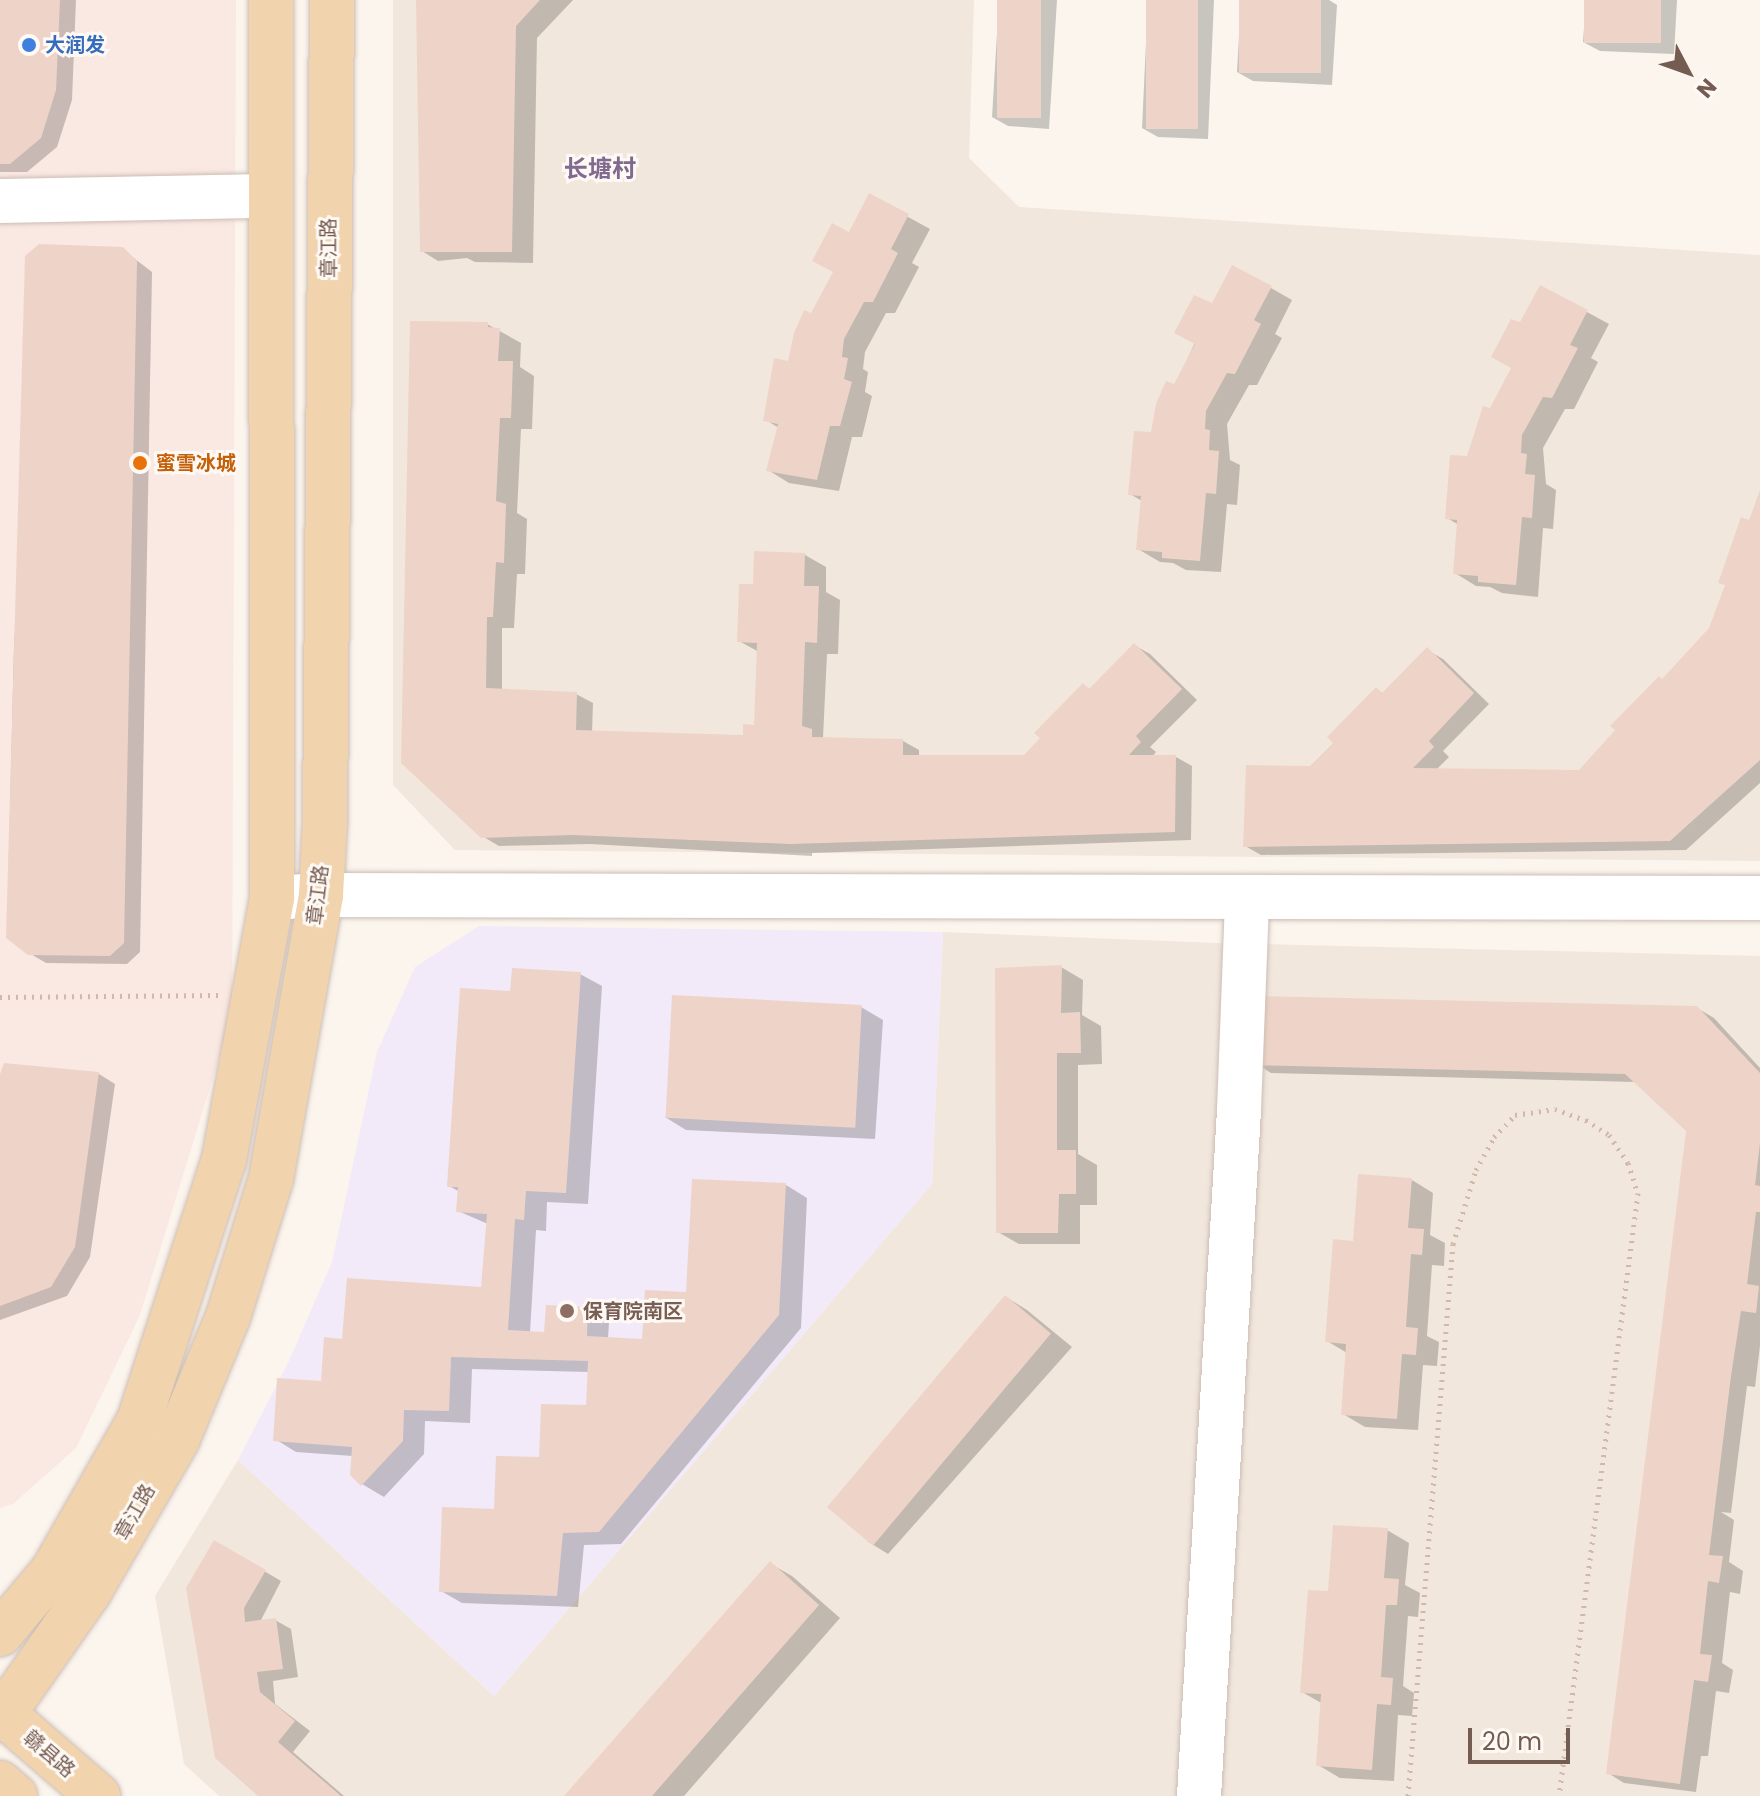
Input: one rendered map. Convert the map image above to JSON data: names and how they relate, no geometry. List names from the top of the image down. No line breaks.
{"streets":{"main road":["章江路","赣县路"]},"crossings":[["章江路","赣县路"]],"districts":["长塘村"],"places":["大润发","蜜雪冰城","保育院南区"],"scale_bar":"20 m","north":"bottom right"}
